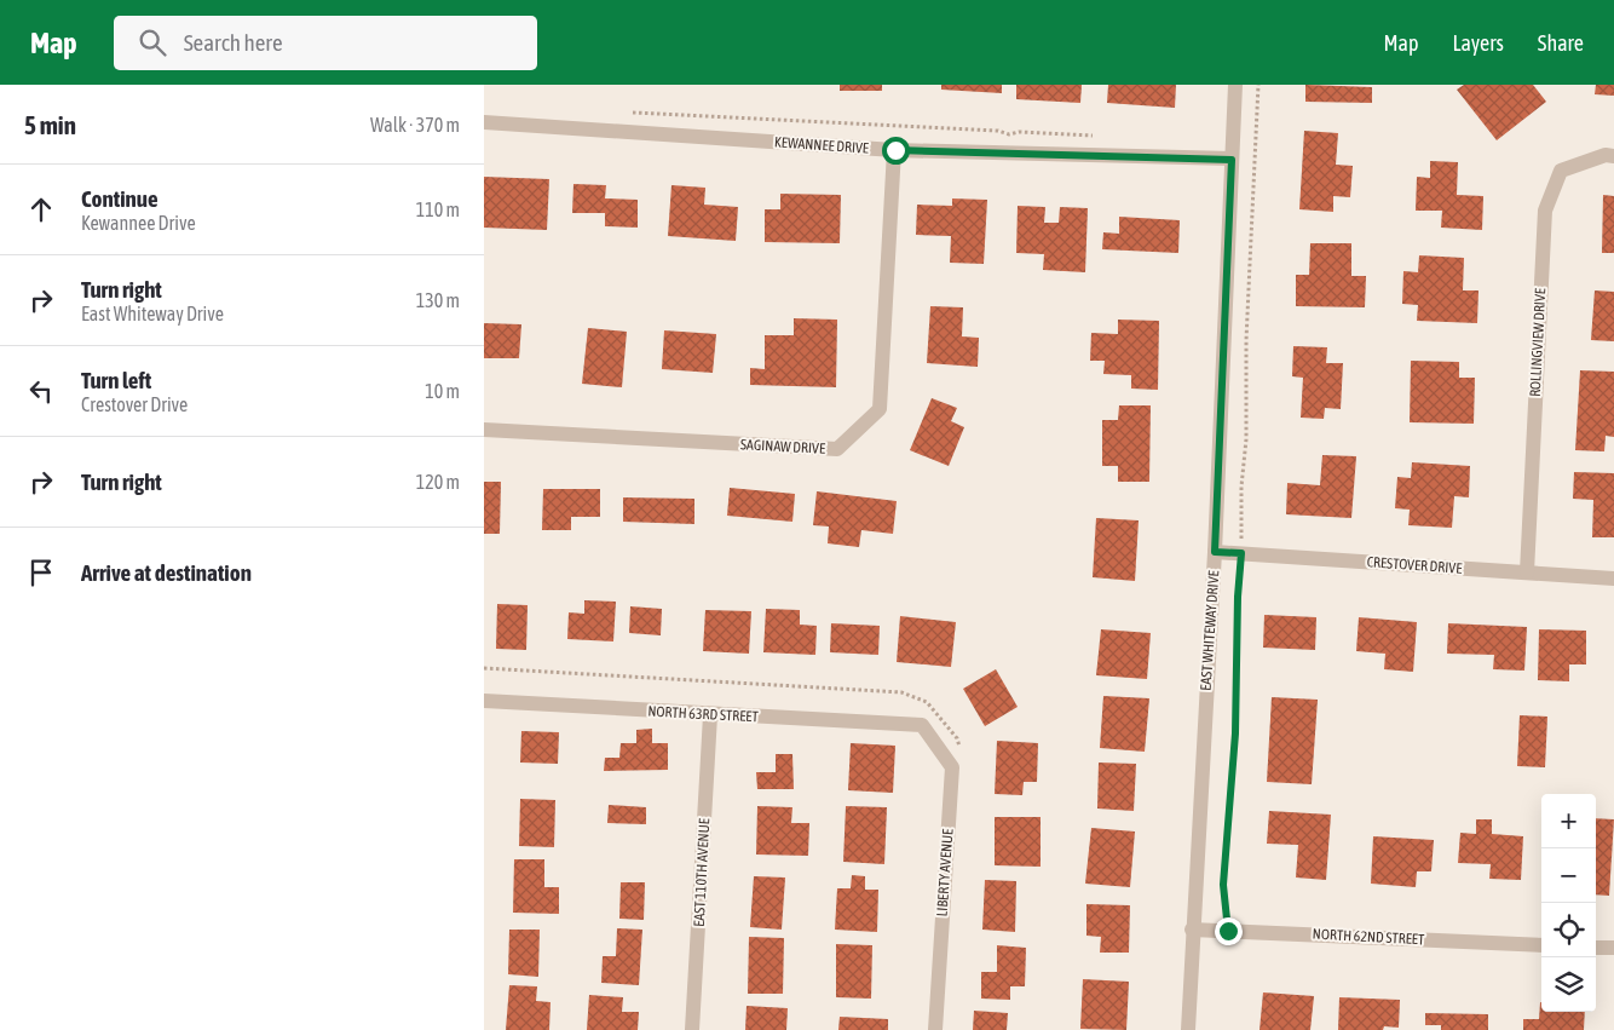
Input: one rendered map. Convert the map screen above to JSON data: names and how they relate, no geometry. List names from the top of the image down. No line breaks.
{"streets":{"street":["KEWANNEE DRIVE","ROLLINGVIEW DRIVE","SAGINAW DRIVE","CRESTOVER DRIVE","EAST WHITEWAY DRIVE","NORTH 63RD STREET","EAST 110TH AVENUE","LIBERTY AVENUE","NORTH 62ND STREET"]},"crossings":[["KEWANNEE DRIVE","SAGINAW DRIVE"],["KEWANNEE DRIVE","EAST WHITEWAY DRIVE"],["ROLLINGVIEW DRIVE","CRESTOVER DRIVE"],["CRESTOVER DRIVE","EAST WHITEWAY DRIVE"],["EAST WHITEWAY DRIVE","NORTH 62ND STREET"],["NORTH 63RD STREET","EAST 110TH AVENUE"],["NORTH 63RD STREET","LIBERTY AVENUE"]],"page":{"header":"Map","search":"Search here","nav":["Map","Layers","Share"],"heading":["5 min","Walk · 370 m"],"list":[["Continue","Kewannee Drive","110 m"],["Turn right","East Whiteway Drive","130 m"],["Turn left","Crestover Drive","10 m"],["Turn right","120 m"],"Arrive at destination"],"map_buttons":["+","−"]}}
